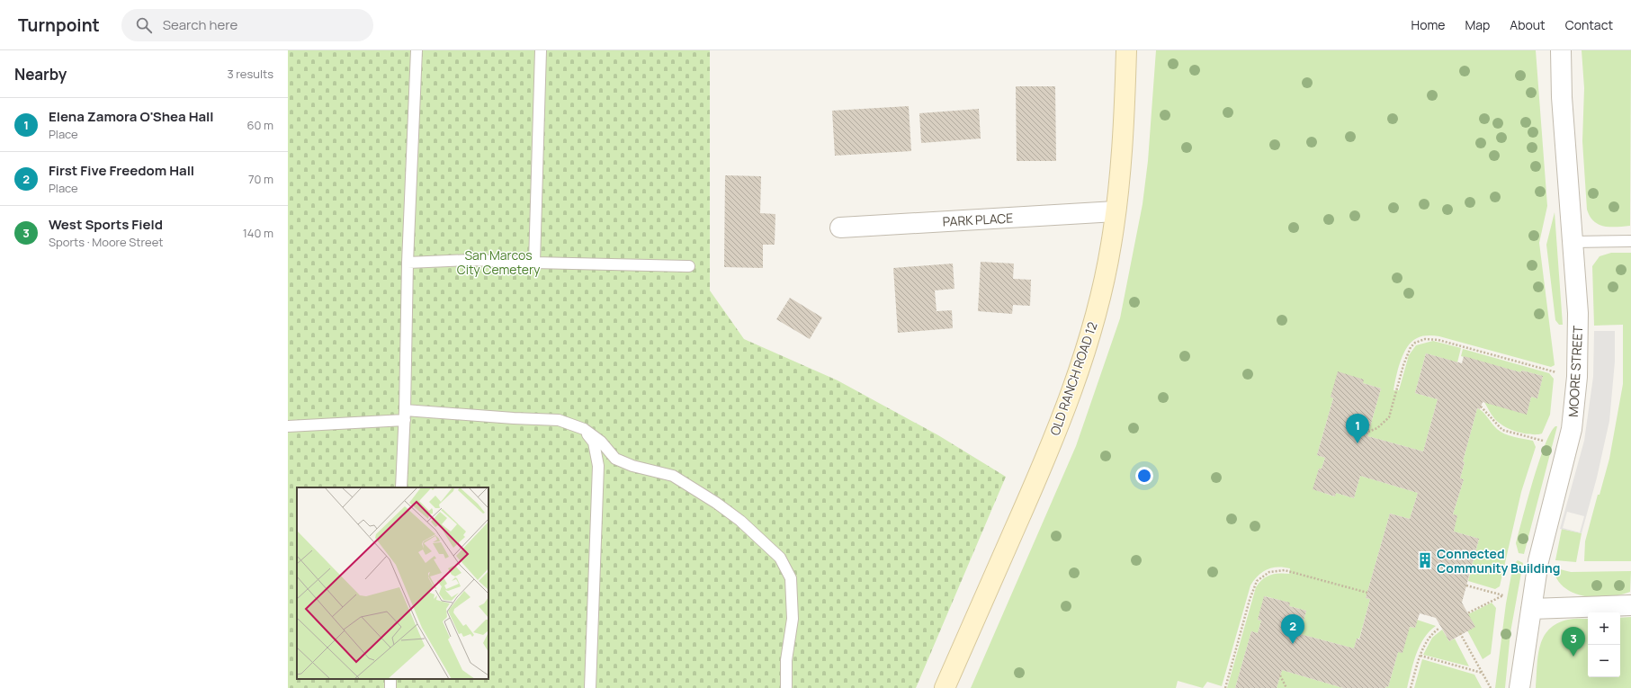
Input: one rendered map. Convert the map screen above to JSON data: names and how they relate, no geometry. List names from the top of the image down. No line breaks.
{"streets":{"main road":["OLD RANCH ROAD 12"],"street":["PARK PLACE","MOORE STREET"]},"crossings":[["PARK PLACE","OLD RANCH ROAD 12"]],"parks":["San Marcos City Cemetery"],"places":{"building":["Connected Community Building"]},"page":{"header":"Turnpoint","search":"Search here","nav":["Home","Map","About","Contact"],"heading":["Nearby","3 results"],"list":[{"mark":"1","name":"Elena Zamora O'Shea Hall","note":"Place","value":"60 m"},{"mark":"2","name":"First Five Freedom Hall","note":"Place","value":"70 m"},{"mark":"3","name":"West Sports Field","note":"Sports · Moore Street","value":"140 m"}],"pins":["1","2","3"],"map_buttons":["+","−"]}}
